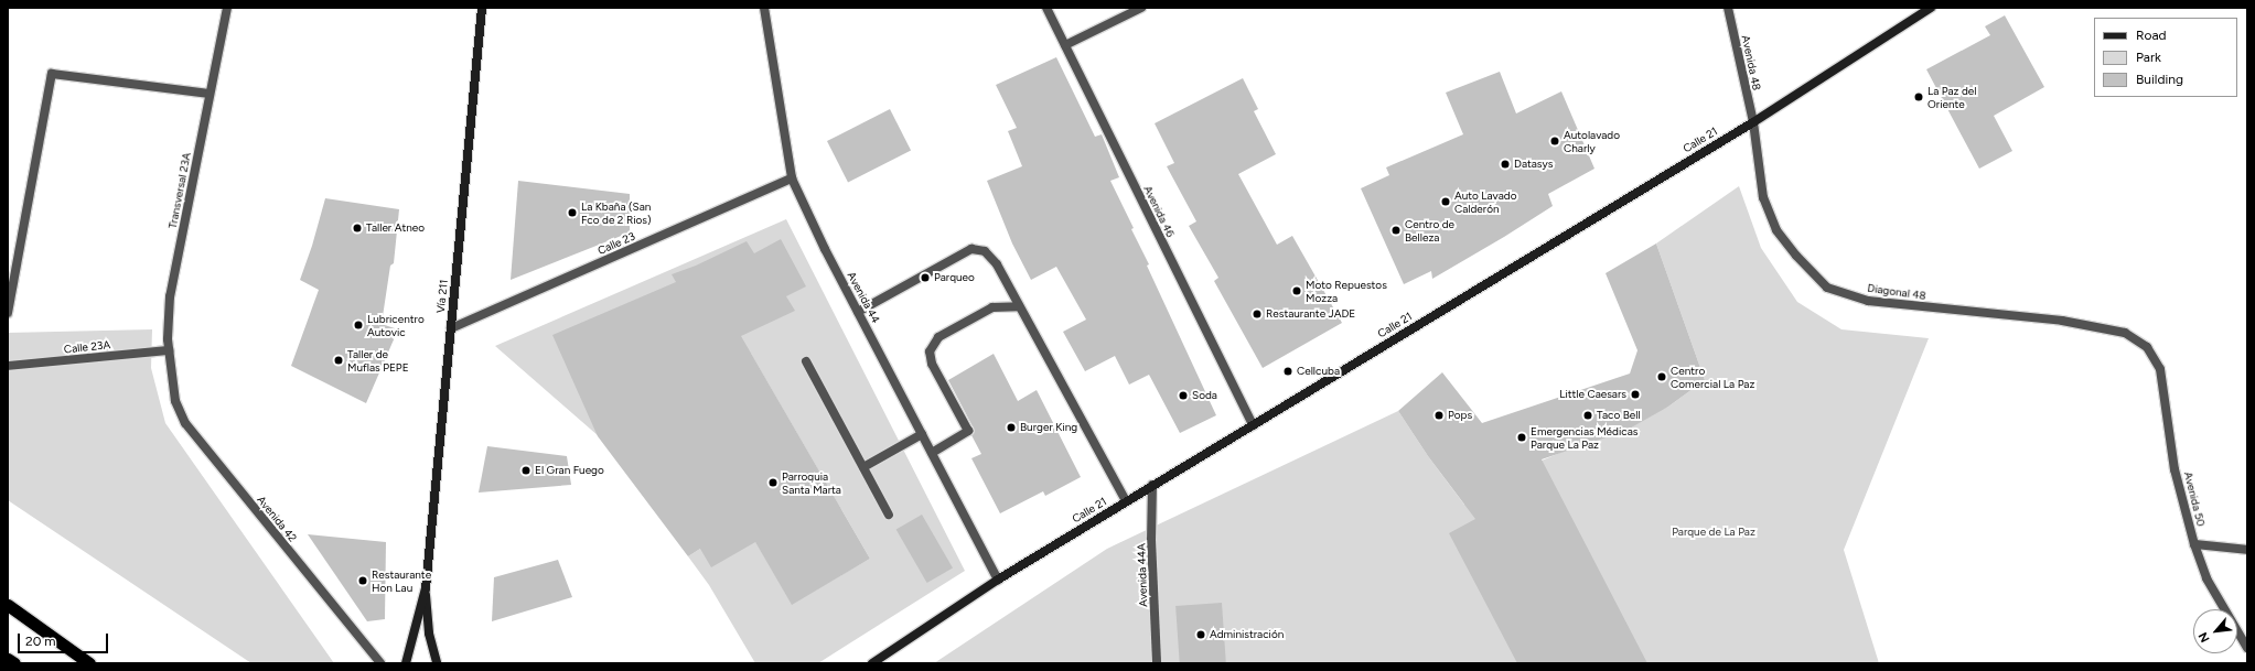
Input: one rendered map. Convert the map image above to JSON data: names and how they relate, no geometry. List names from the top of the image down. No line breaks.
{"streets":{"main road":["Calle 21","Vía 211"],"street":["Avenida 48","Transversal 23A","Avenida 46","Calle 23","Diagonal 48","Avenida 44","Calle 23A","Avenida 50","Avenida 42","Avenida 44A"]},"crossings":[["Avenida 48","Calle 21"],["Avenida 48","Diagonal 48"],["Calle 21","Avenida 46"],["Calle 21","Diagonal 48"],["Calle 21","Avenida 44"],["Calle 21","Avenida 44A"],["Transversal 23A","Calle 23A"],["Transversal 23A","Avenida 42"],["Calle 23","Vía 211"],["Calle 23","Avenida 44"],["Diagonal 48","Avenida 50"]],"parks":["Parque de La Paz"],"places":["La Paz del Oriente","Autolavado Charly","Datasys","Auto Lavado Calderón","La Kbaña (San Fco de 2 Rios)","Taller Atneo","Centro de Belleza","Parqueo","Moto Repuestos Mozza","Restaurante JADE","Lubricentro Autovic","Taller de Muflas PEPE","Cellcuba","Centro Comercial La Paz","Little Caesars","Soda","Pops","Taco Bell","Burger King","Emergencias Médicas Parque La Paz","El Gran Fuego","Parroquia Santa Marta","Restaurante Hon Lau","Administración"],"legend":["Road","Park","Building"],"scale_bar":"20 m","north":"bottom left"}
